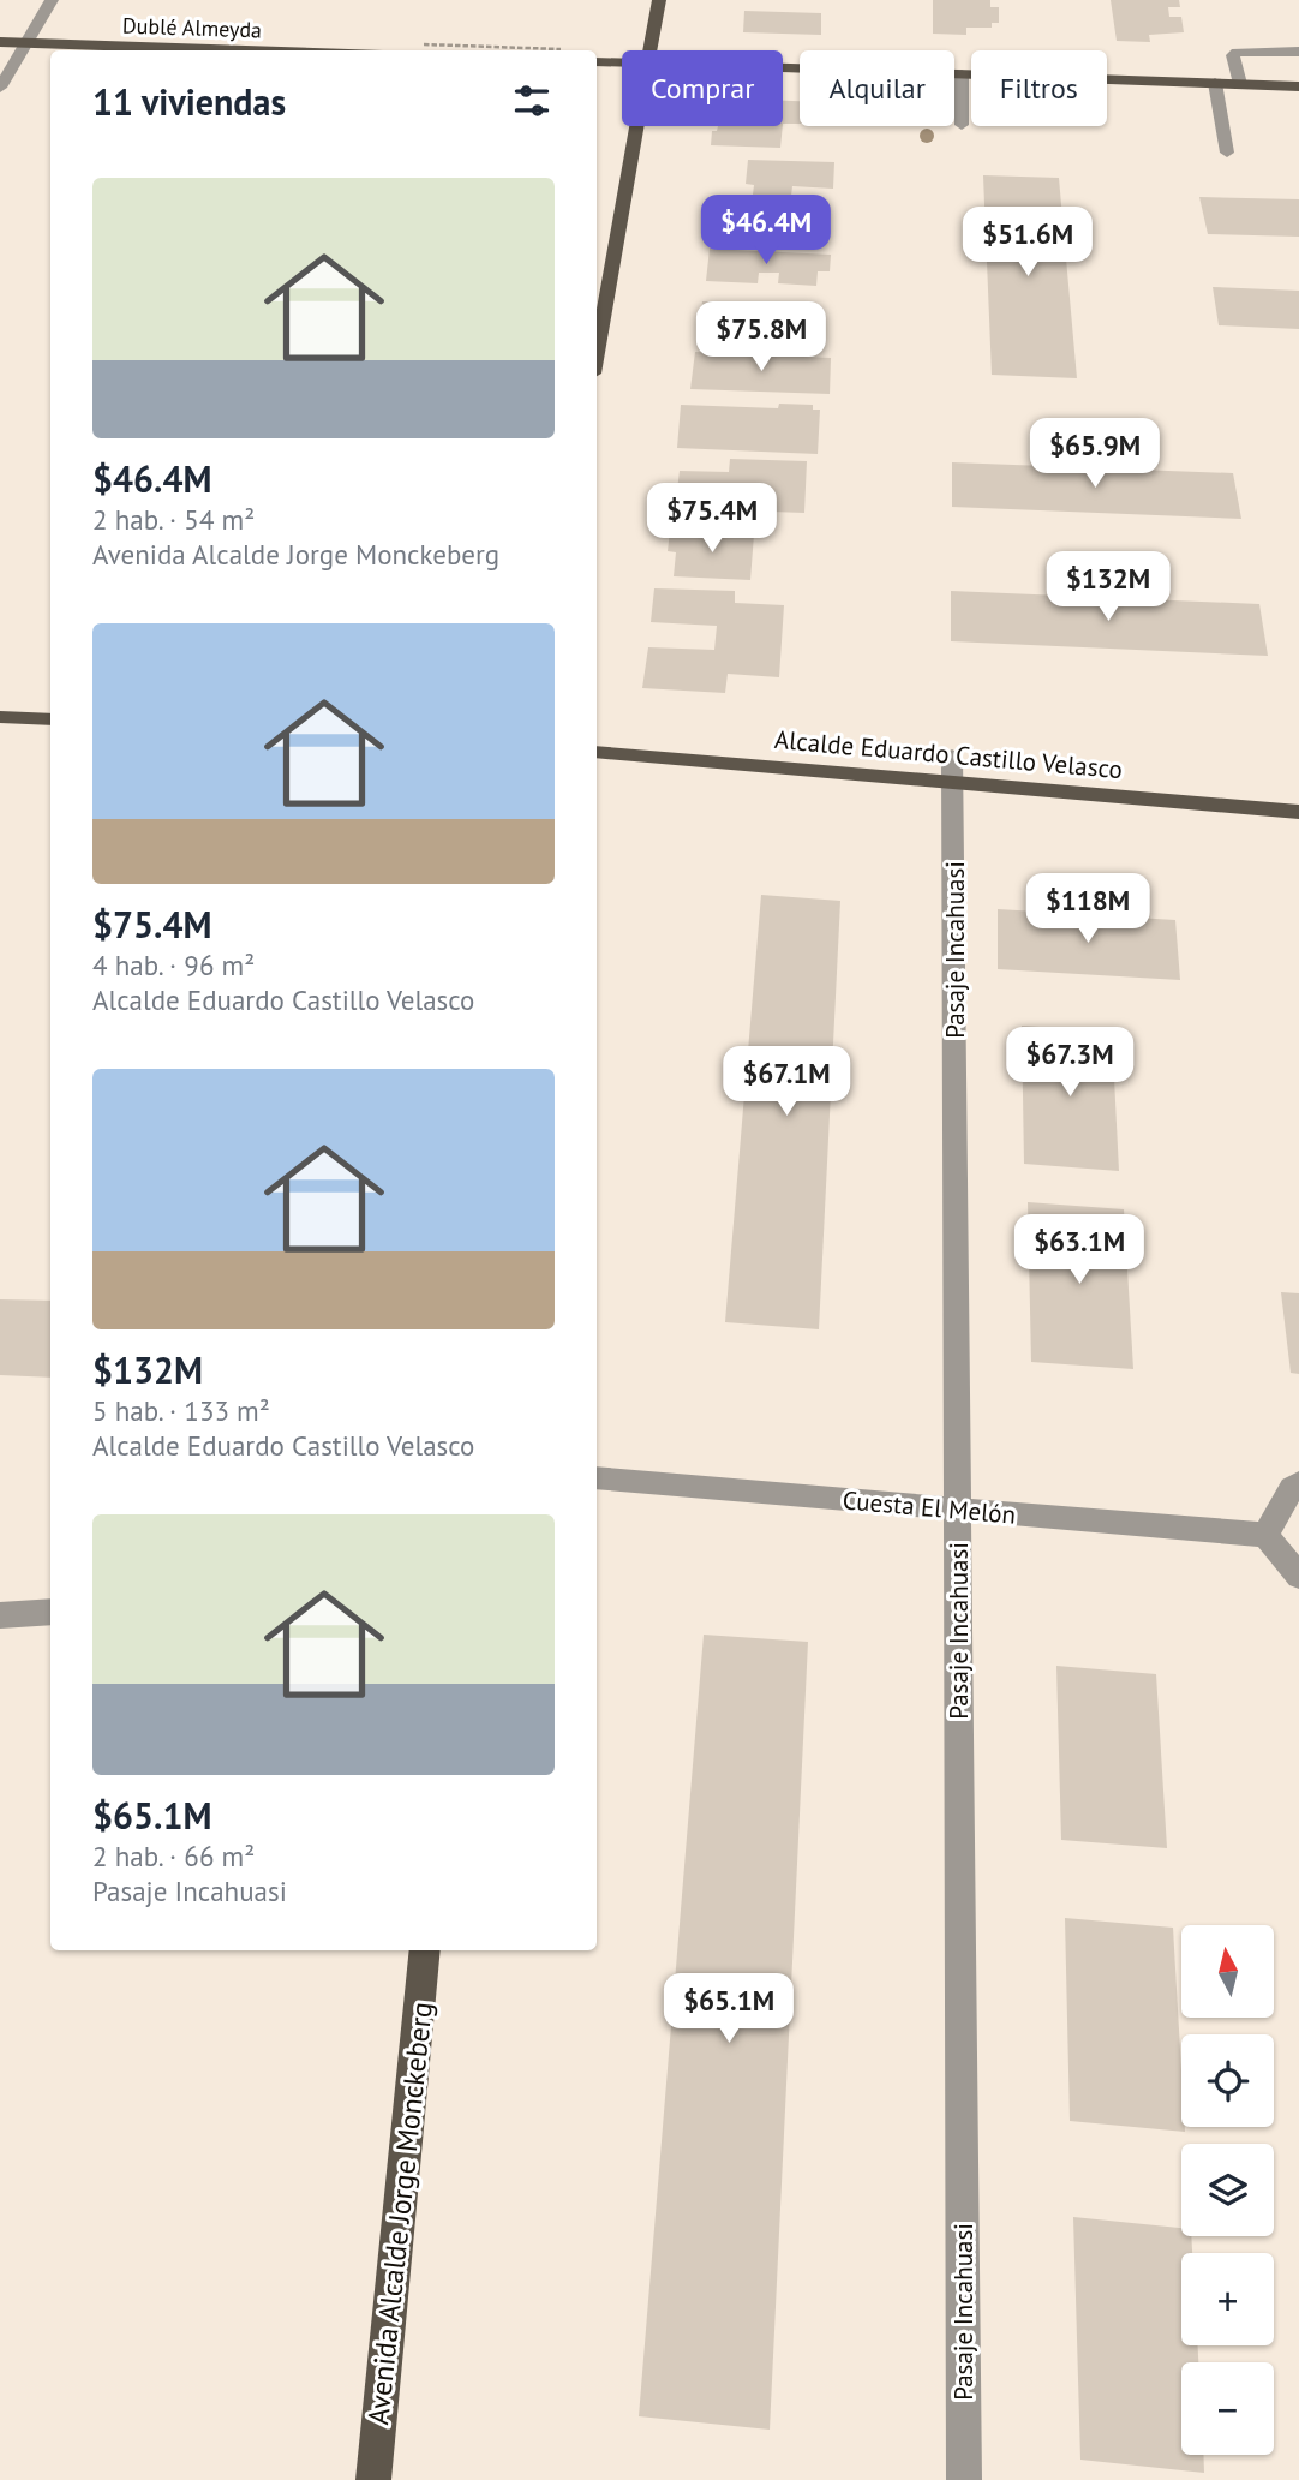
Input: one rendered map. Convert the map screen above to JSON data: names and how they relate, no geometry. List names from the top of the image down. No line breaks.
{"streets":{"main road":["Dublé Almeyda","Alcalde Eduardo Castillo Velasco","Avenida Alcalde Jorge Monckeberg"],"street":["Pasaje Incahuasi","Cuesta El Melón"]},"crossings":[["Alcalde Eduardo Castillo Velasco","Pasaje Incahuasi"],["Pasaje Incahuasi","Cuesta El Melón"]],"north":"top","page":{"chip":["Comprar","Alquilar","Filtros"],"heading":"11 viviendas","list":[{"name":"$46.4M","note":"2 hab. · 54 m² · Avenida Alcalde Jorge Monckeberg"},{"name":"$75.4M","note":"4 hab. · 96 m² · Alcalde Eduardo Castillo Velasco"},{"name":"$132M","note":"5 hab. · 133 m² · Alcalde Eduardo Castillo Velasco"},{"name":"$65.1M","note":"2 hab. · 66 m² · Pasaje Incahuasi"}],"price":["$46.4M","$51.6M","$75.8M","$65.9M","$75.4M","$132M","$118M","$67.3M","$67.1M","$63.1M","$65.1M"],"map_buttons":["+","−"]}}
